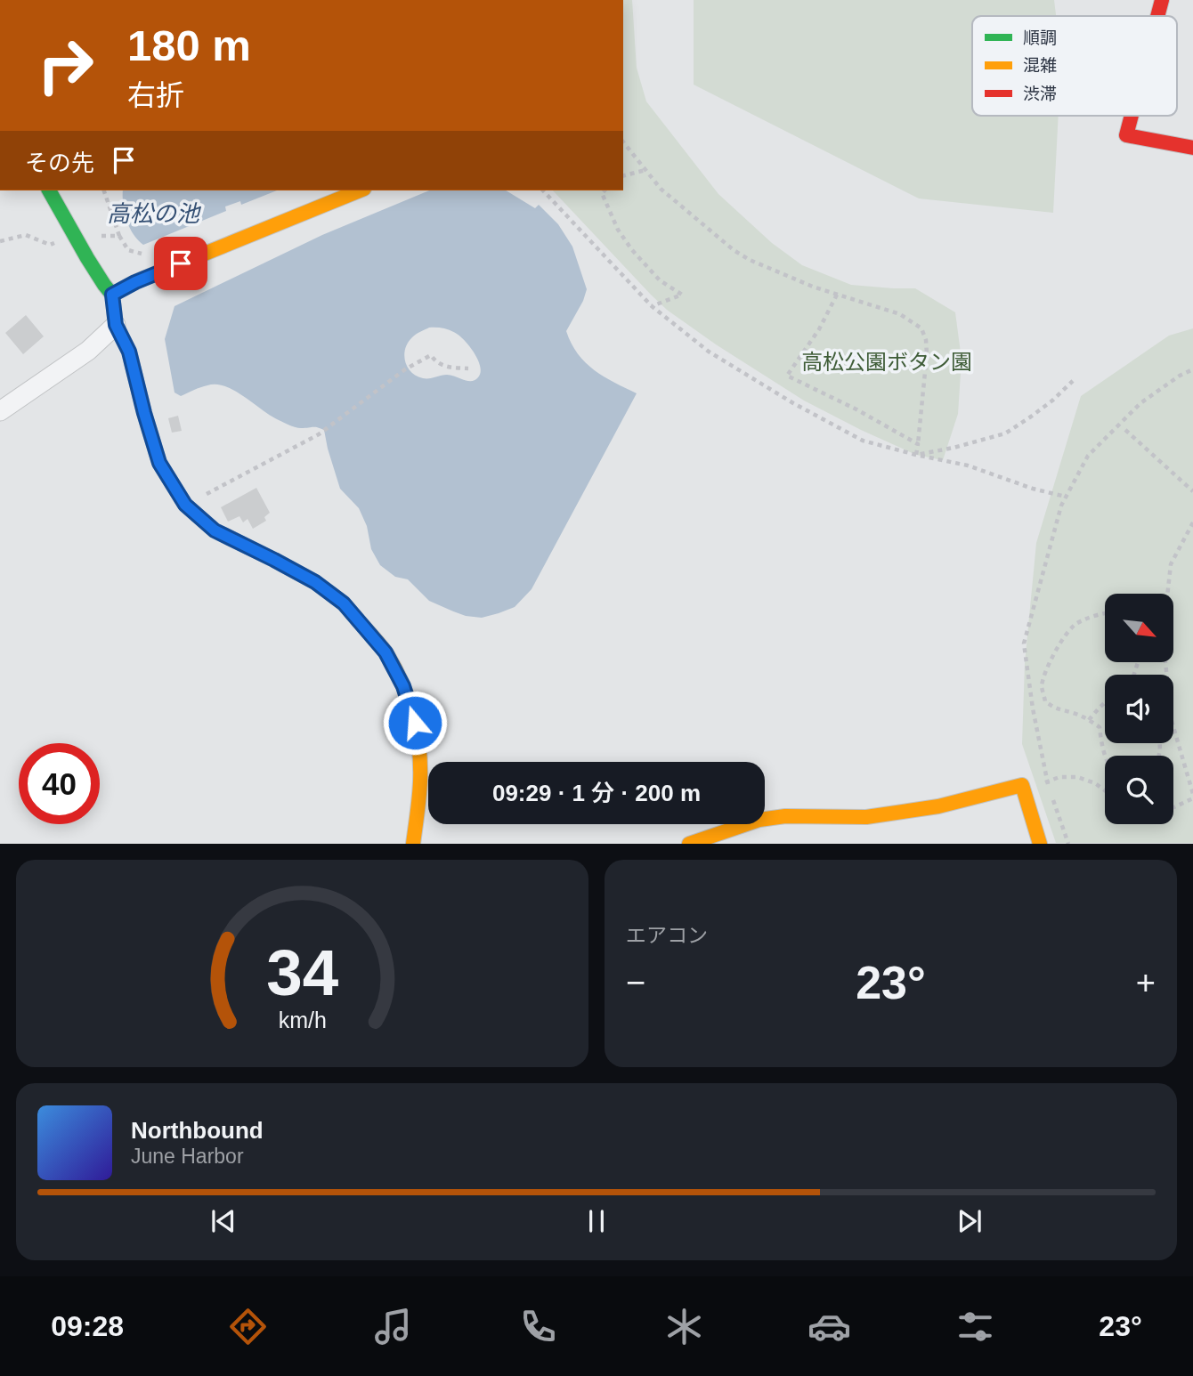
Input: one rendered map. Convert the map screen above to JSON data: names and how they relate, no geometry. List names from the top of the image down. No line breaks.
{"water":["高松の池"],"parks":["高松公園ボタン園"],"legend":["順調","混雑","渋滞"],"north":"bottom right","page":{"turn":["180 m","右折"],"then":"その先","limit":"40","trip":"09:29 · 1 分 · 200 m","tile":"エアコン","heat":["−","23°","+"],"song":["Northbound","June Harbor"],"tabs":["09:28","23°"],"gauge":["34","km/h"]}}
